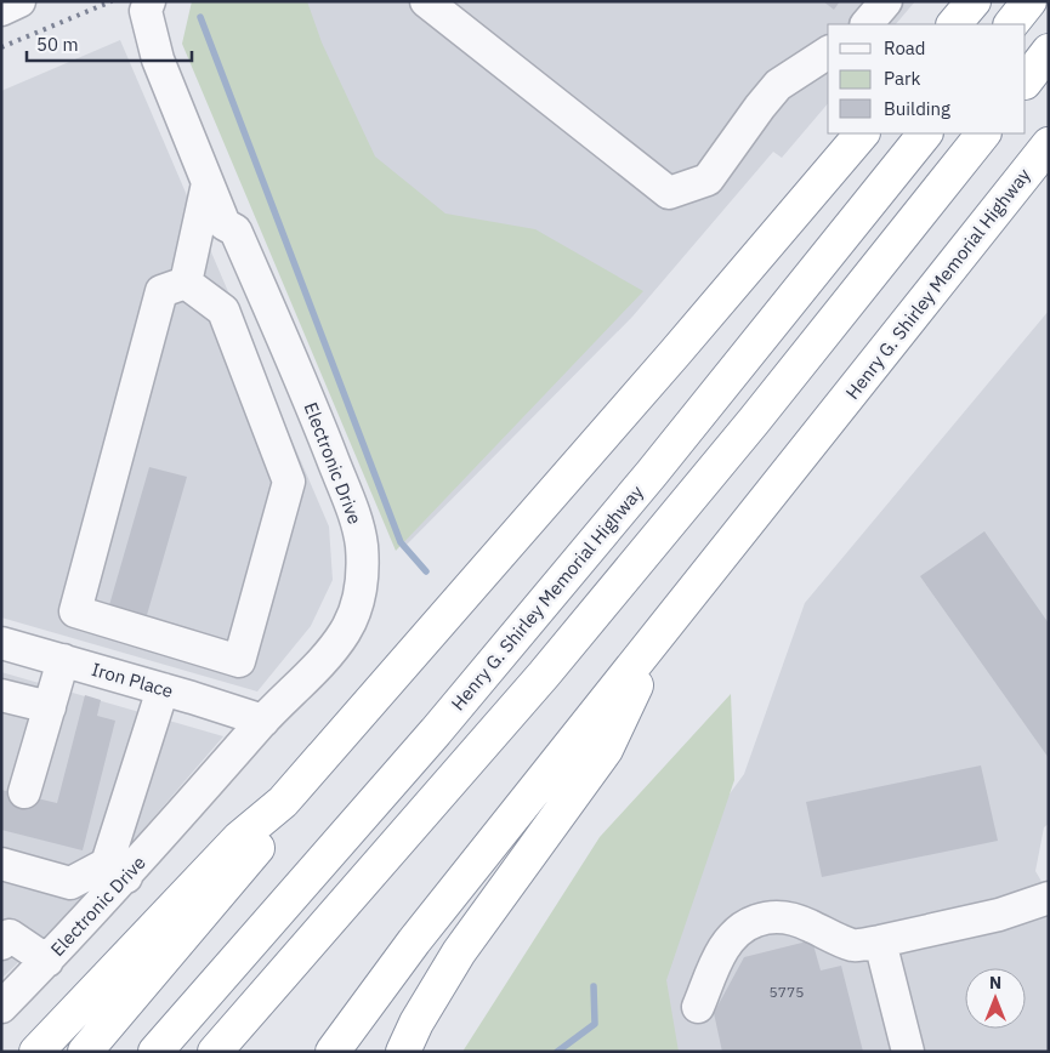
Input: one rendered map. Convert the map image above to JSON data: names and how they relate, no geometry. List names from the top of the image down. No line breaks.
{"streets":{"highway":["Henry G. Shirley Memorial Highway"],"street":["Electronic Drive","Iron Place"]},"crossings":[["Electronic Drive","Iron Place"]],"house_numbers":["5775"],"legend":["Road","Park","Building"],"scale_bar":"50 m","north":"top"}
